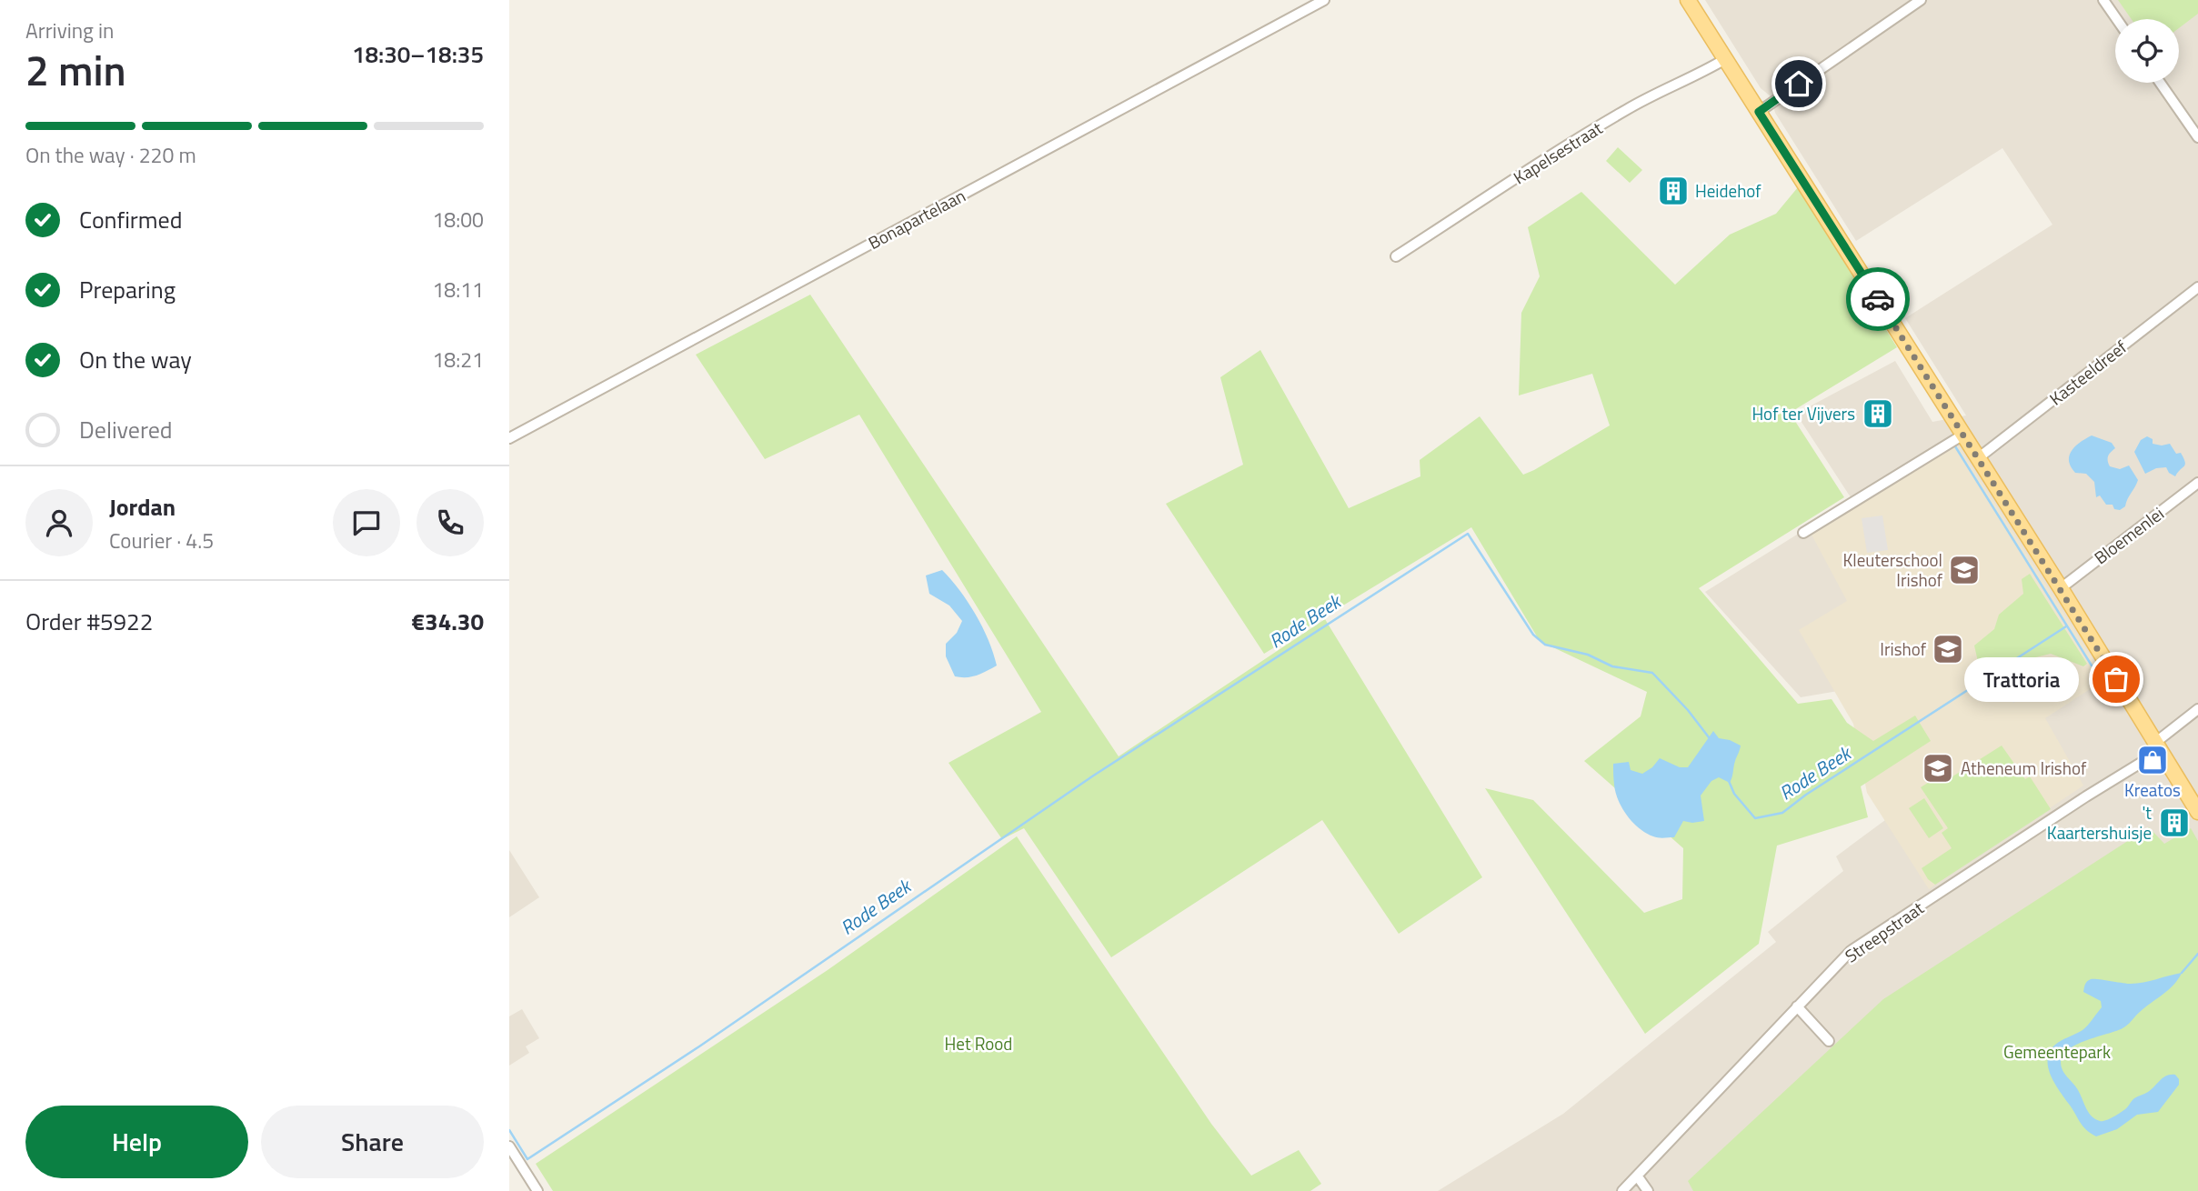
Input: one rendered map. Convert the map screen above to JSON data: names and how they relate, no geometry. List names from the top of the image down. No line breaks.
{"streets":{"street":["Kapelsestraat","Bonapartelaan","Kasteeldreef","Bloemenlei","Streepstraat"]},"water":["Rode Beek"],"parks":["Het Rood","Gemeentepark"],"places":{"building":["Heidehof","Hof ter Vijvers","'t Kaartershuisje"],"school or university":["Kleuterschool Irishof","Irishof","Atheneum Irishof"],"other":["Trattoria"],"shop":["Kreatos"]},"page":{"heading":["2 min","Arriving in","18:30–18:35"],"panel":["Jordan","Courier · 4.5","Order #5922","€34.30"],"bar":"On the way · 220 m","list":[["Confirmed","18:00"],["Preparing","18:11"],["On the way","18:21"],"Delivered"],"bubble":"Trattoria","buttons":["Help","Share"]}}
